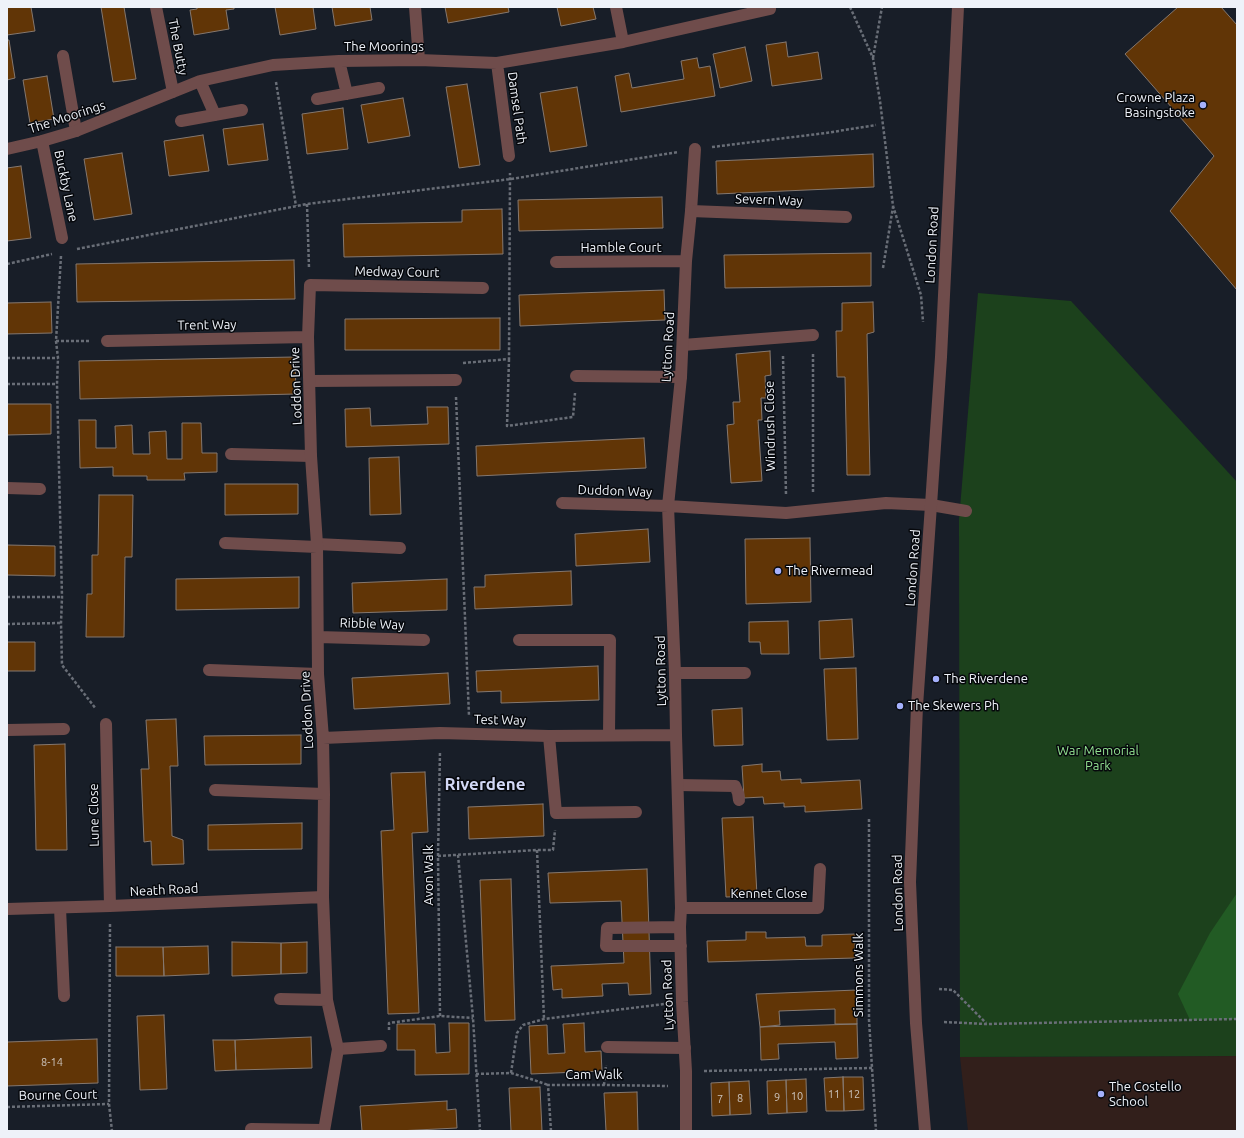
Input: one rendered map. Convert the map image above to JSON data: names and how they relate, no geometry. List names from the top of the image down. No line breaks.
{"streets":{"street":["The Butty","The Moorings","Damsel Path","Buckby Lane","Severn Way","London Road","Hamble Court","Medway Court","Trent Way","Lytton Road","Loddon Drive","Duddon Way","Ribble Way","Test Way","Lune Close","Neath Road","Kennet Close"],"path":["Windrush Close","Avon Walk","Simmons Walk","Cam Walk","Bourne Court"]},"crossings":[["The Butty","The Moorings"],["The Moorings","Damsel Path"],["The Moorings","Buckby Lane"],["Severn Way","Lytton Road"],["Hamble Court","Lytton Road"],["Medway Court","Loddon Drive"],["Trent Way","Loddon Drive"],["Lytton Road","Duddon Way"],["Lytton Road","Test Way"],["Lytton Road","Kennet Close"],["Lytton Road","Cam Walk"],["Loddon Drive","Ribble Way"],["Loddon Drive","Test Way"],["Loddon Drive","Neath Road"],["Test Way","Avon Walk"],["Lune Close","Neath Road"]],"districts":["Riverdene"],"parks":["War Memorial Park"],"places":["Crowne Plaza Basingstoke","The Rivermead","The Riverdene","The Skewers Ph","The Costello School"],"house_numbers":["8-14","11","12","10","9","8","7"]}
